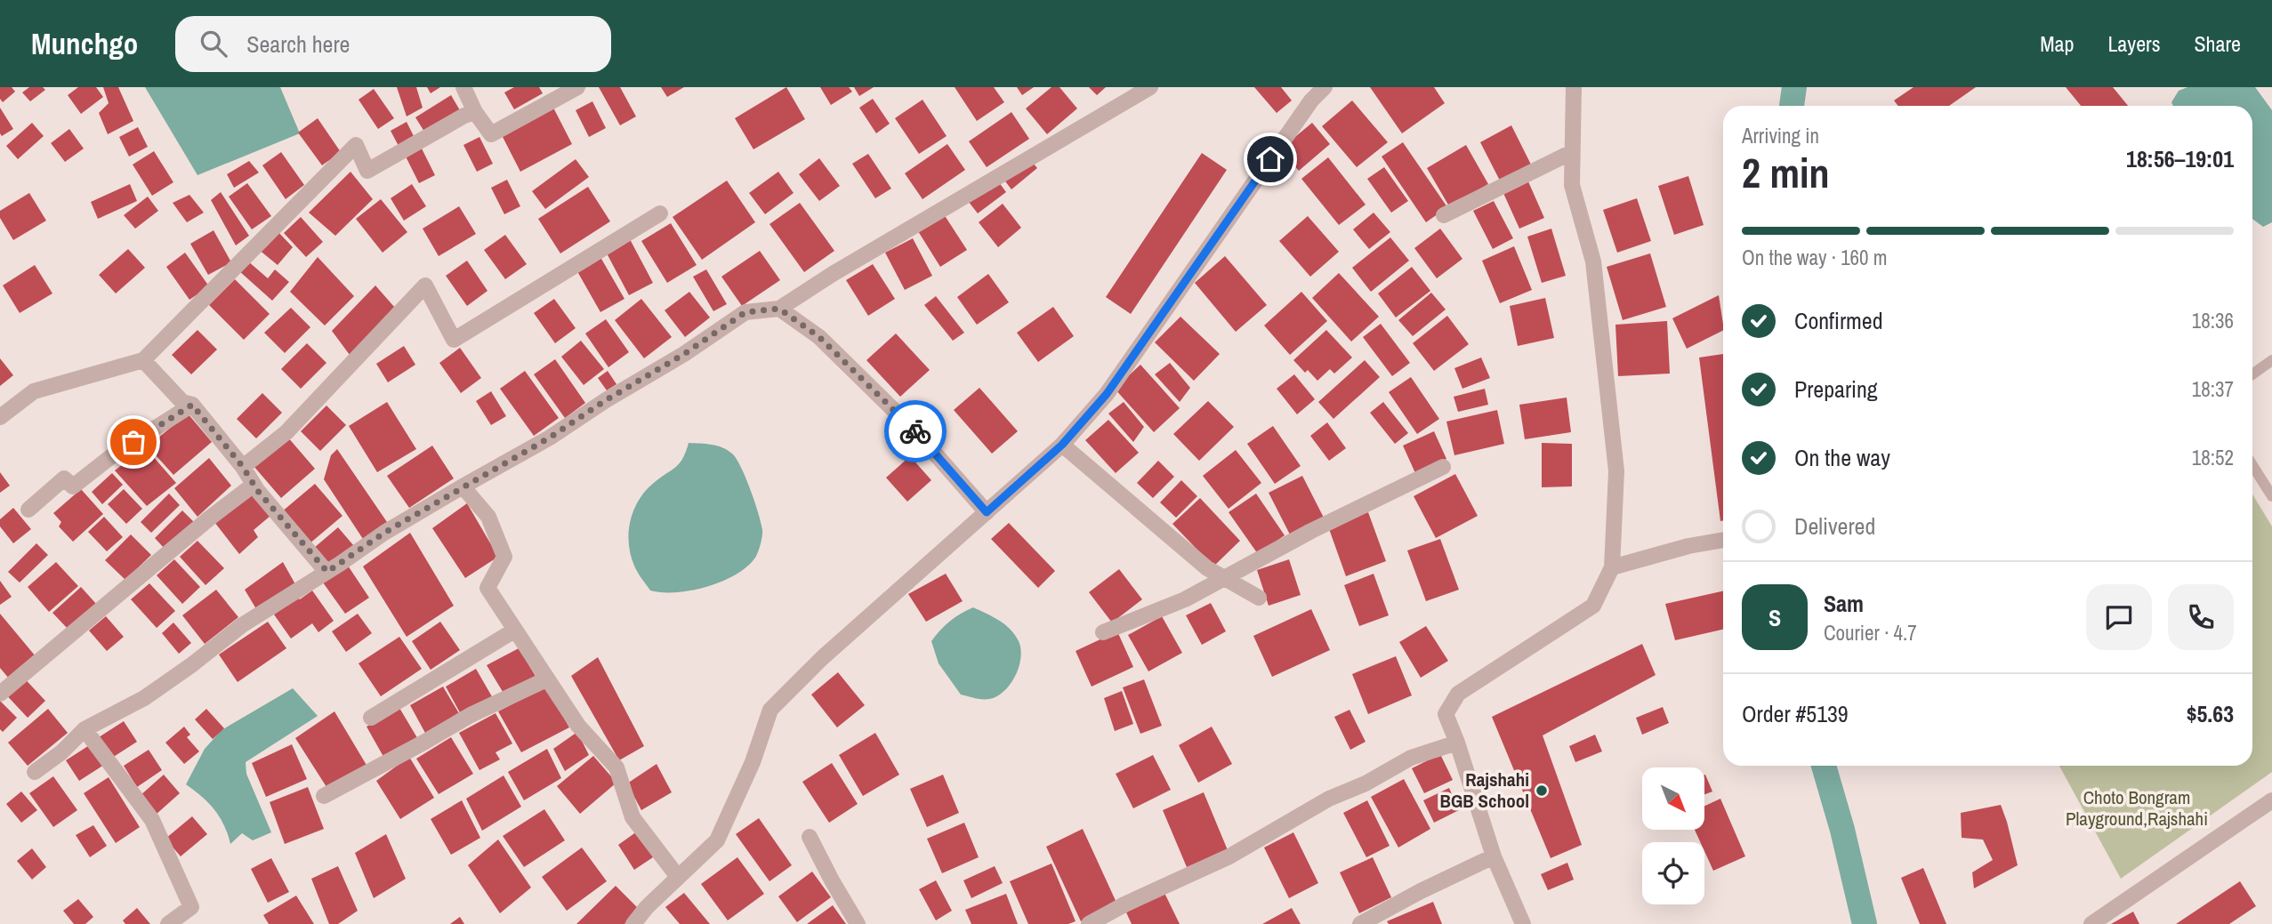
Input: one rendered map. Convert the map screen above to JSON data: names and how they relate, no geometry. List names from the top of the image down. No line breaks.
{"parks":["Choto Bongram Playground,Rajshahi"],"places":["Rajshahi BGB School"],"north":"bottom right","page":{"header":"Munchgo","search":"Search here","nav":["Map","Layers","Share"],"heading":["2 min","Arriving in","18:56–19:01"],"panel":["Sam","Courier · 4.7","Order #5139","$5.63"],"bar":"On the way · 160 m","list":[["Confirmed","18:36"],["Preparing","18:37"],["On the way","18:52"],"Delivered"],"round":"S"}}
